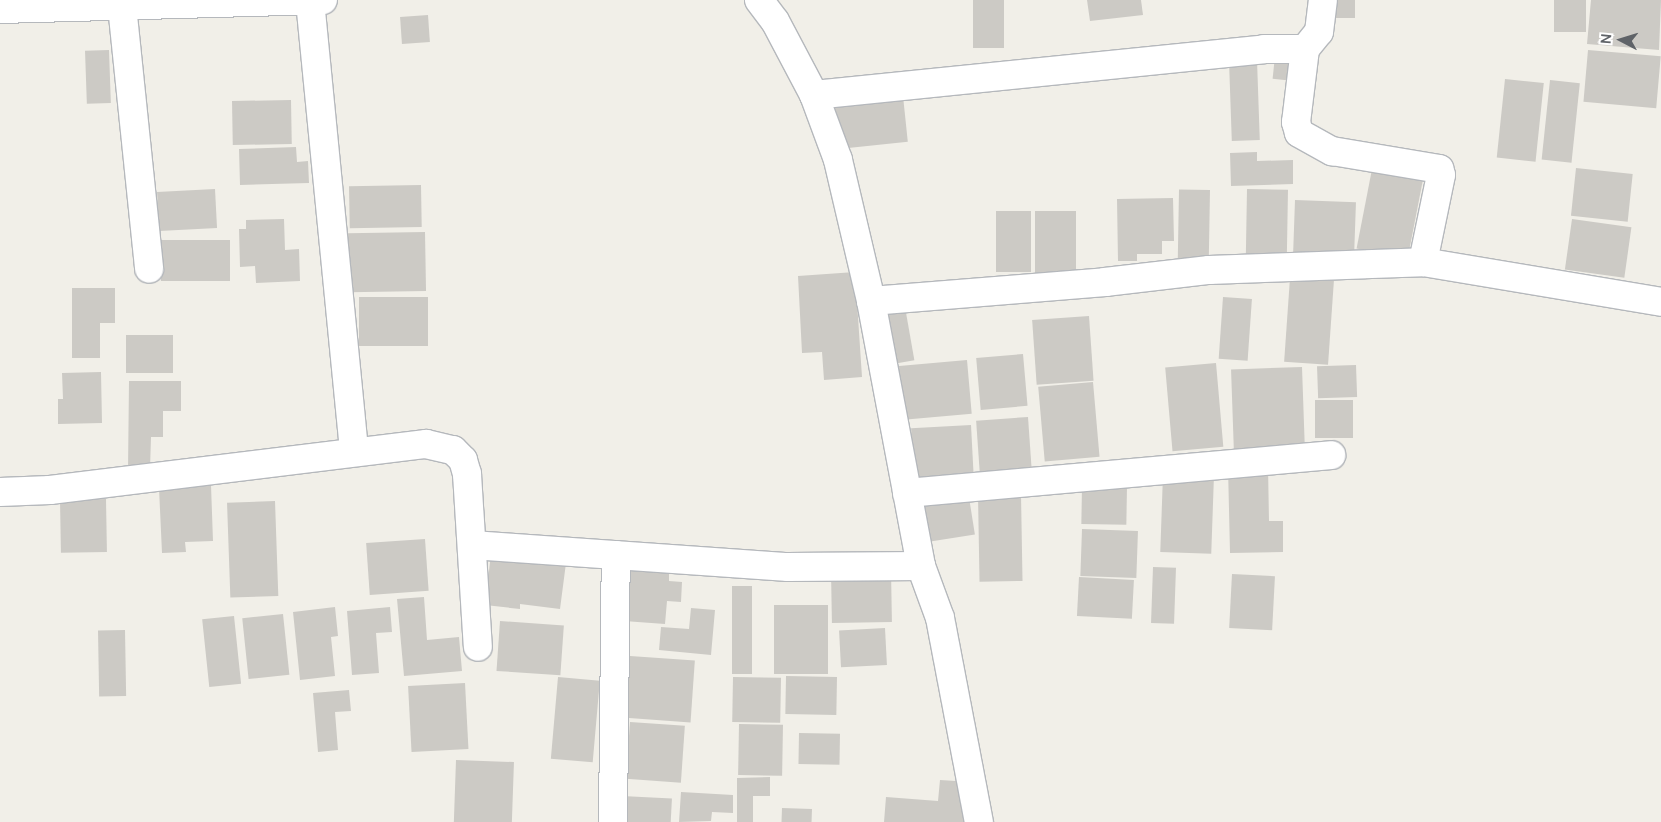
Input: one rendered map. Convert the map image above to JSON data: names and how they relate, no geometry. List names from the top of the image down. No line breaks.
{"north":"left"}
